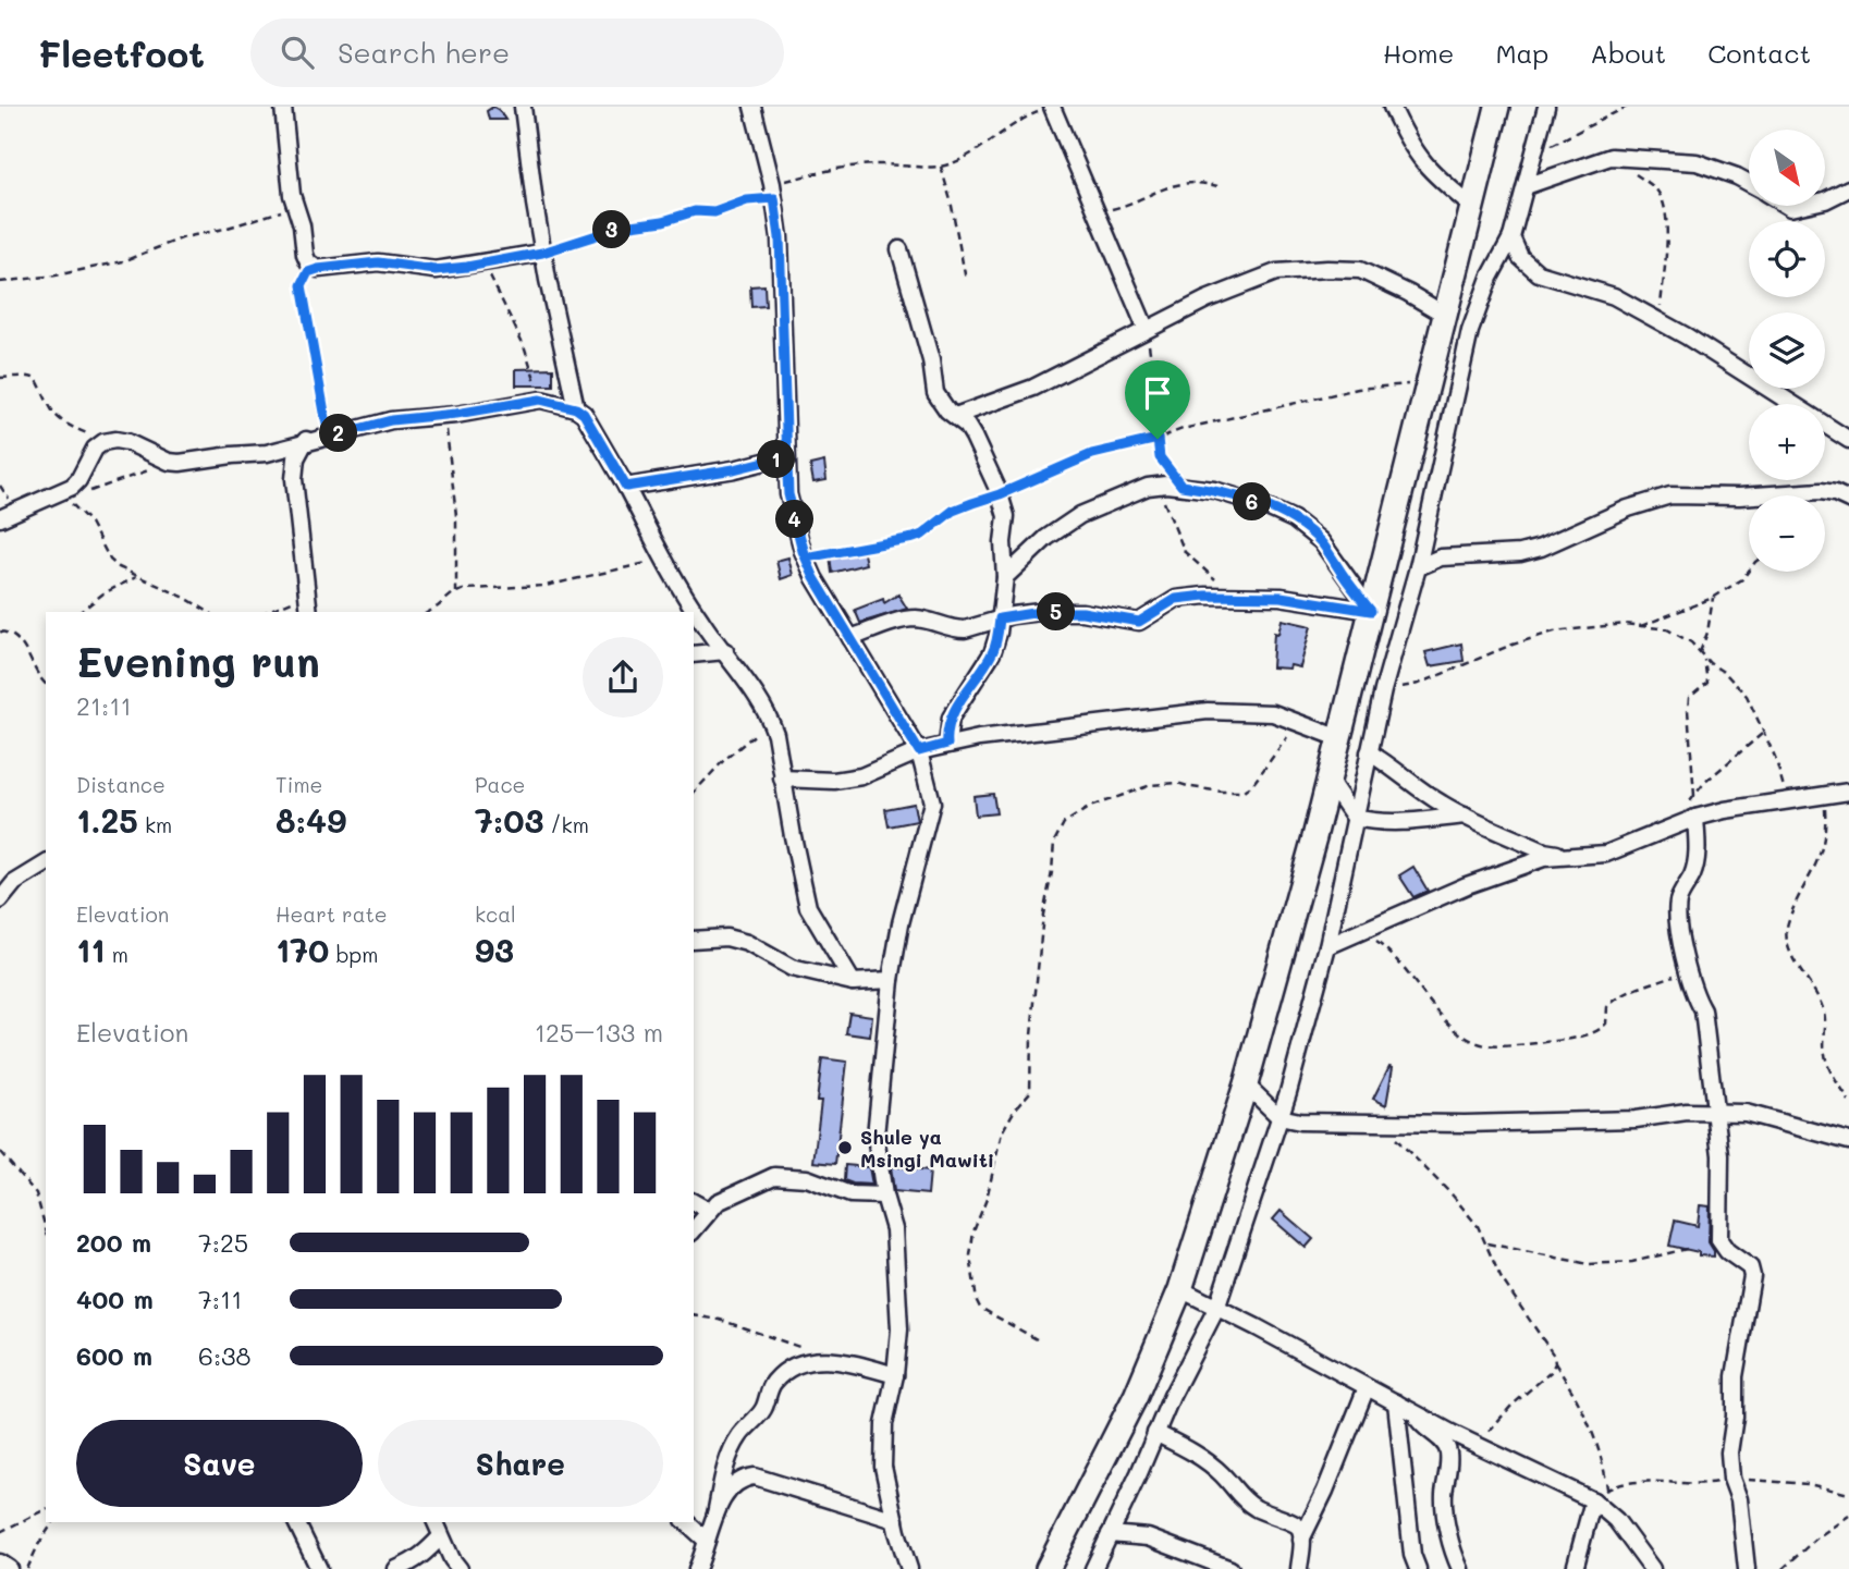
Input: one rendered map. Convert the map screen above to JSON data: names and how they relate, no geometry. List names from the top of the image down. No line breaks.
{"places":["Shule ya Msingi Mawiti"],"north":"bottom right","page":{"header":"Fleetfoot","search":"Search here","nav":["Home","Map","About","Contact"],"map_buttons":["+","−"],"pins":["3","2","1","6","4","5"],"heading":["Evening run","21:11"],"stats":[["Distance","1.25 km"],["Time","8:49"],["Pace","7:03 /km"],["Elevation","11 m"],["Heart rate","170 bpm"],["kcal","93"]],"chart":["Elevation","125–133 m"],"list":[{"name":"200 m","note":"7:25"},{"name":"400 m","note":"7:11"},{"name":"600 m","note":"6:38"}],"buttons":["Save","Share"]}}
